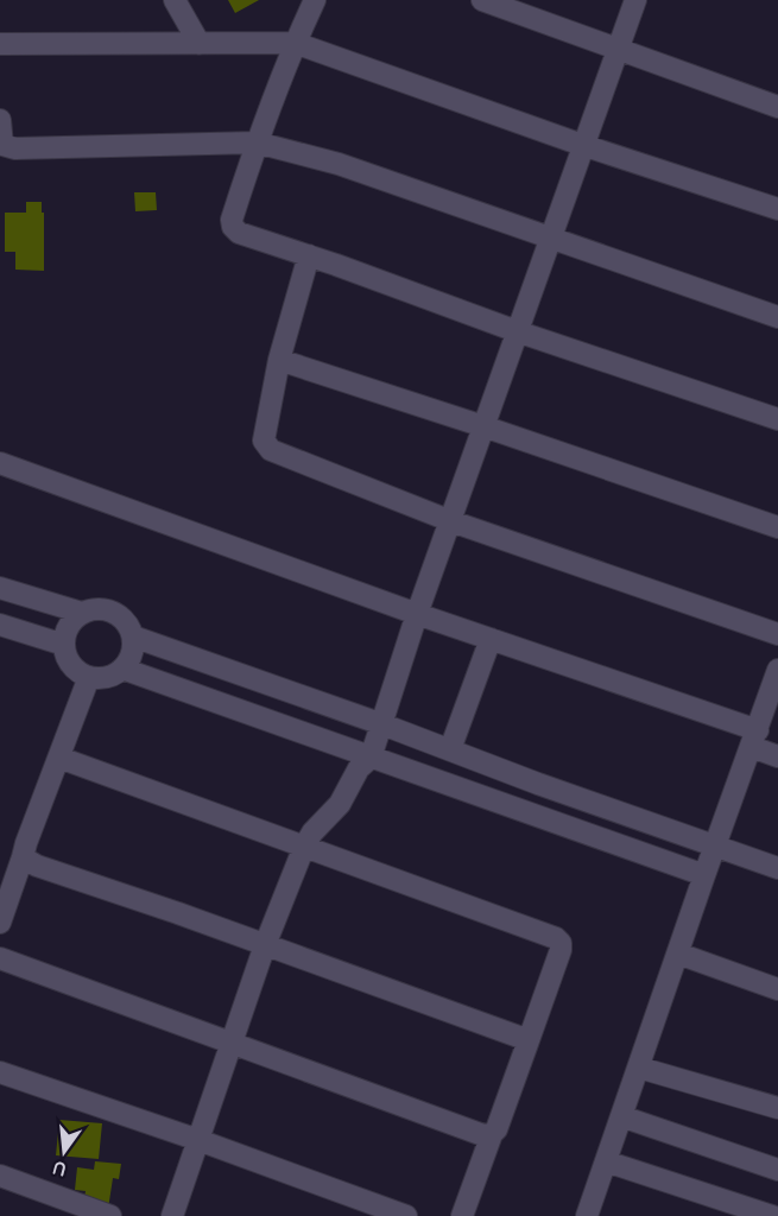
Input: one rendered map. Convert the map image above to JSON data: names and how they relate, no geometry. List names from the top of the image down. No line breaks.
{"north":"bottom"}
